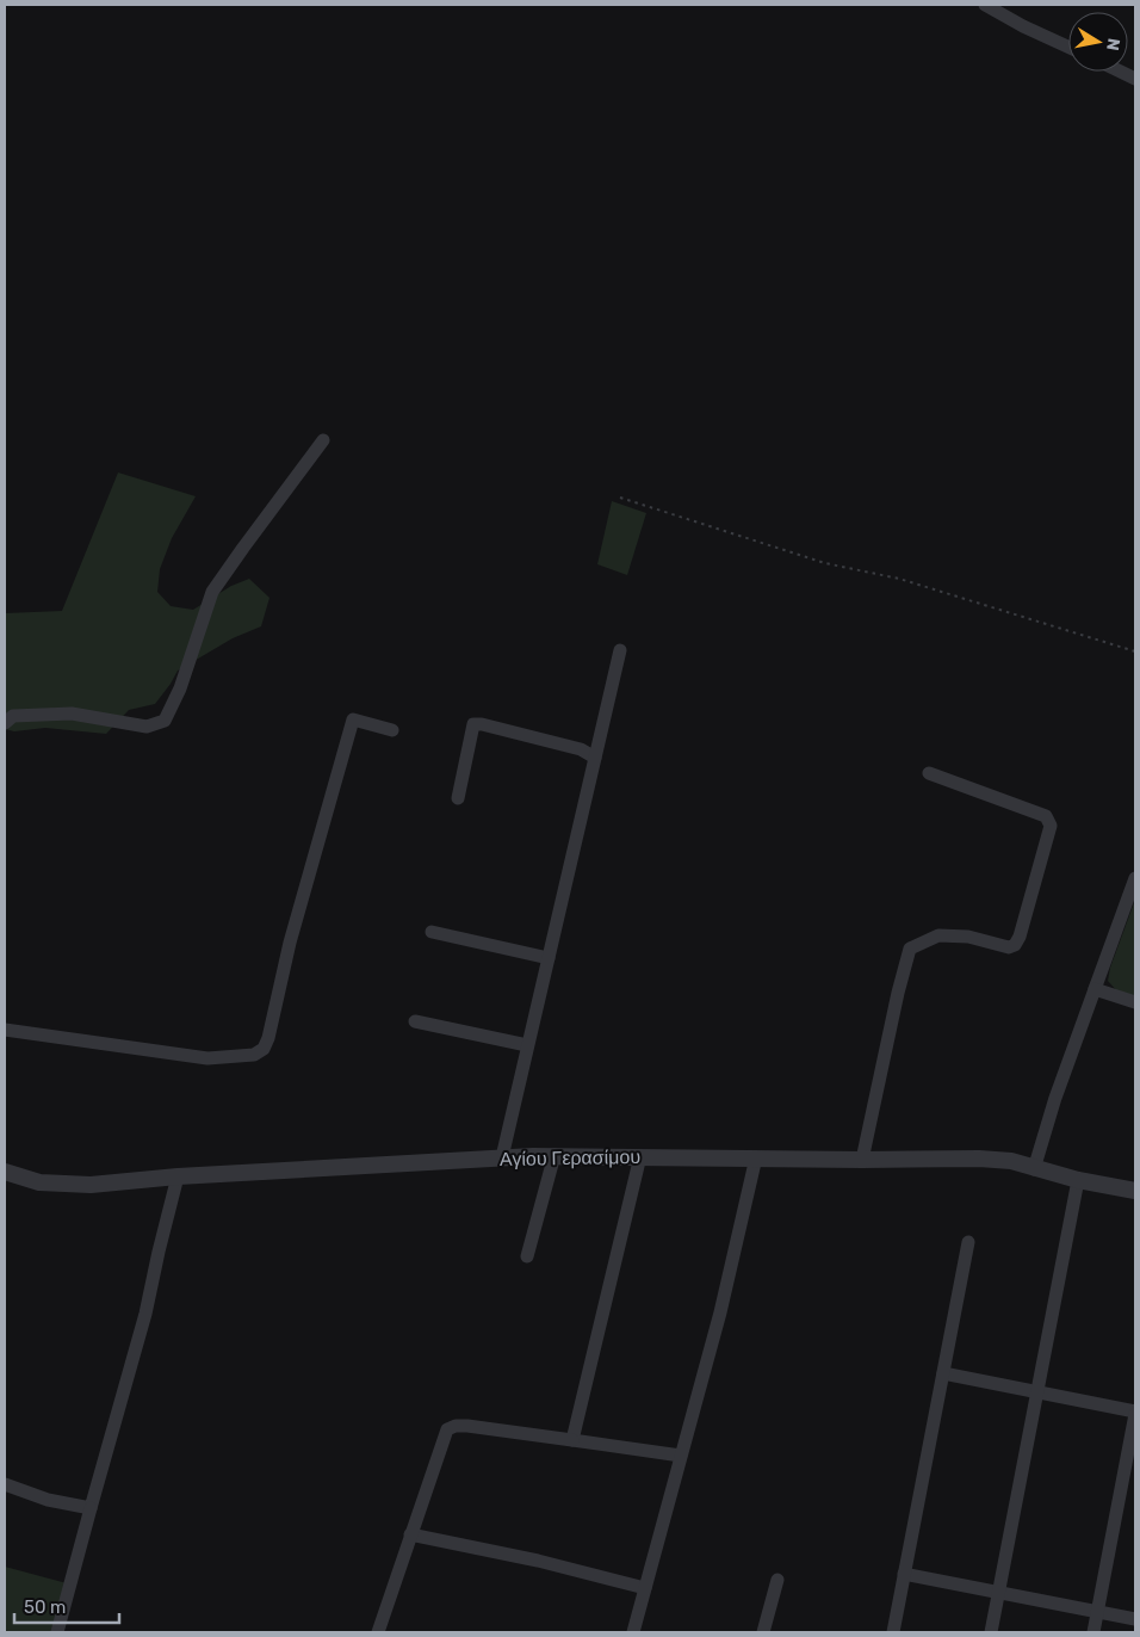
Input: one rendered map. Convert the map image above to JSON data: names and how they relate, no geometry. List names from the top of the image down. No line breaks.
{"streets":{"street":["Αγίου Γερασίμου"]},"scale_bar":"50 m","north":"right"}
